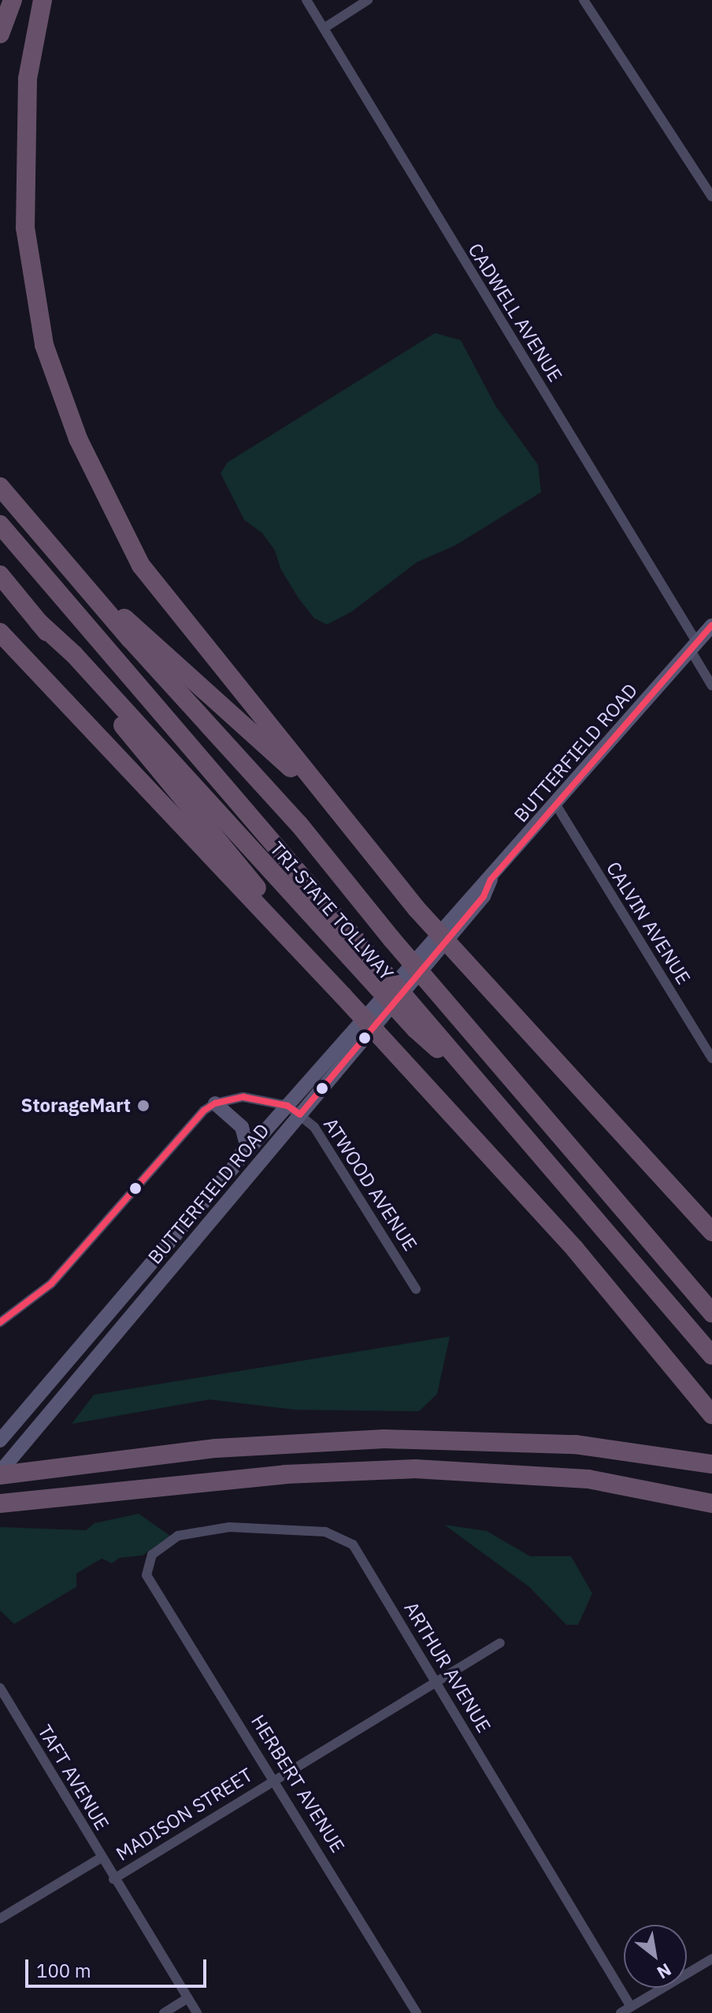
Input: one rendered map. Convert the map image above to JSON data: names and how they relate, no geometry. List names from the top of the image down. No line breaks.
{"streets":{"highway":["TRI-STATE TOLLWAY"],"main road":["BUTTERFIELD ROAD"],"street":["CADWELL AVENUE","CALVIN AVENUE","ATWOOD AVENUE","ARTHUR AVENUE","TAFT AVENUE","HERBERT AVENUE","MADISON STREET"]},"crossings":[["CADWELL AVENUE","BUTTERFIELD ROAD"],["BUTTERFIELD ROAD","CALVIN AVENUE"],["BUTTERFIELD ROAD","ATWOOD AVENUE"],["ARTHUR AVENUE","HERBERT AVENUE"],["ARTHUR AVENUE","MADISON STREET"],["TAFT AVENUE","MADISON STREET"],["HERBERT AVENUE","MADISON STREET"]],"places":["StorageMart"],"scale_bar":"100 m","north":"bottom right"}
